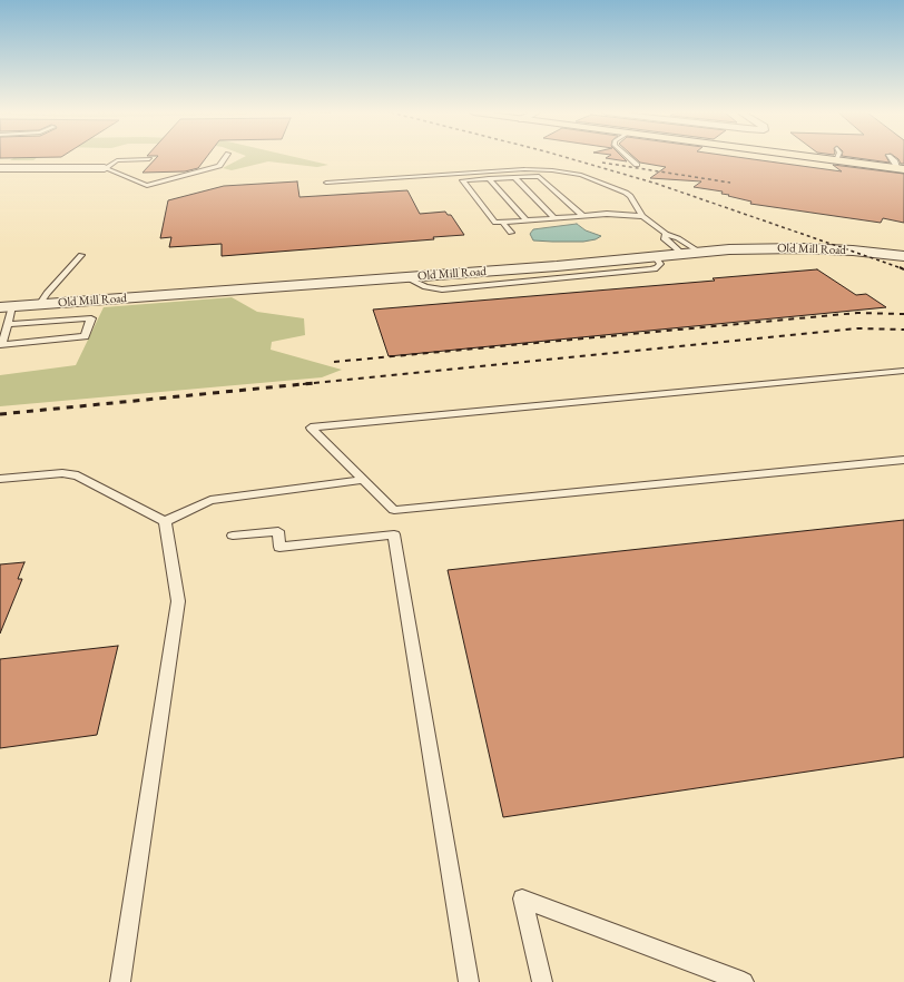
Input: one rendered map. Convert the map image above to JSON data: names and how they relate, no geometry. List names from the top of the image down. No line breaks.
{"streets":{"street":["Old Mill Road"]}}
